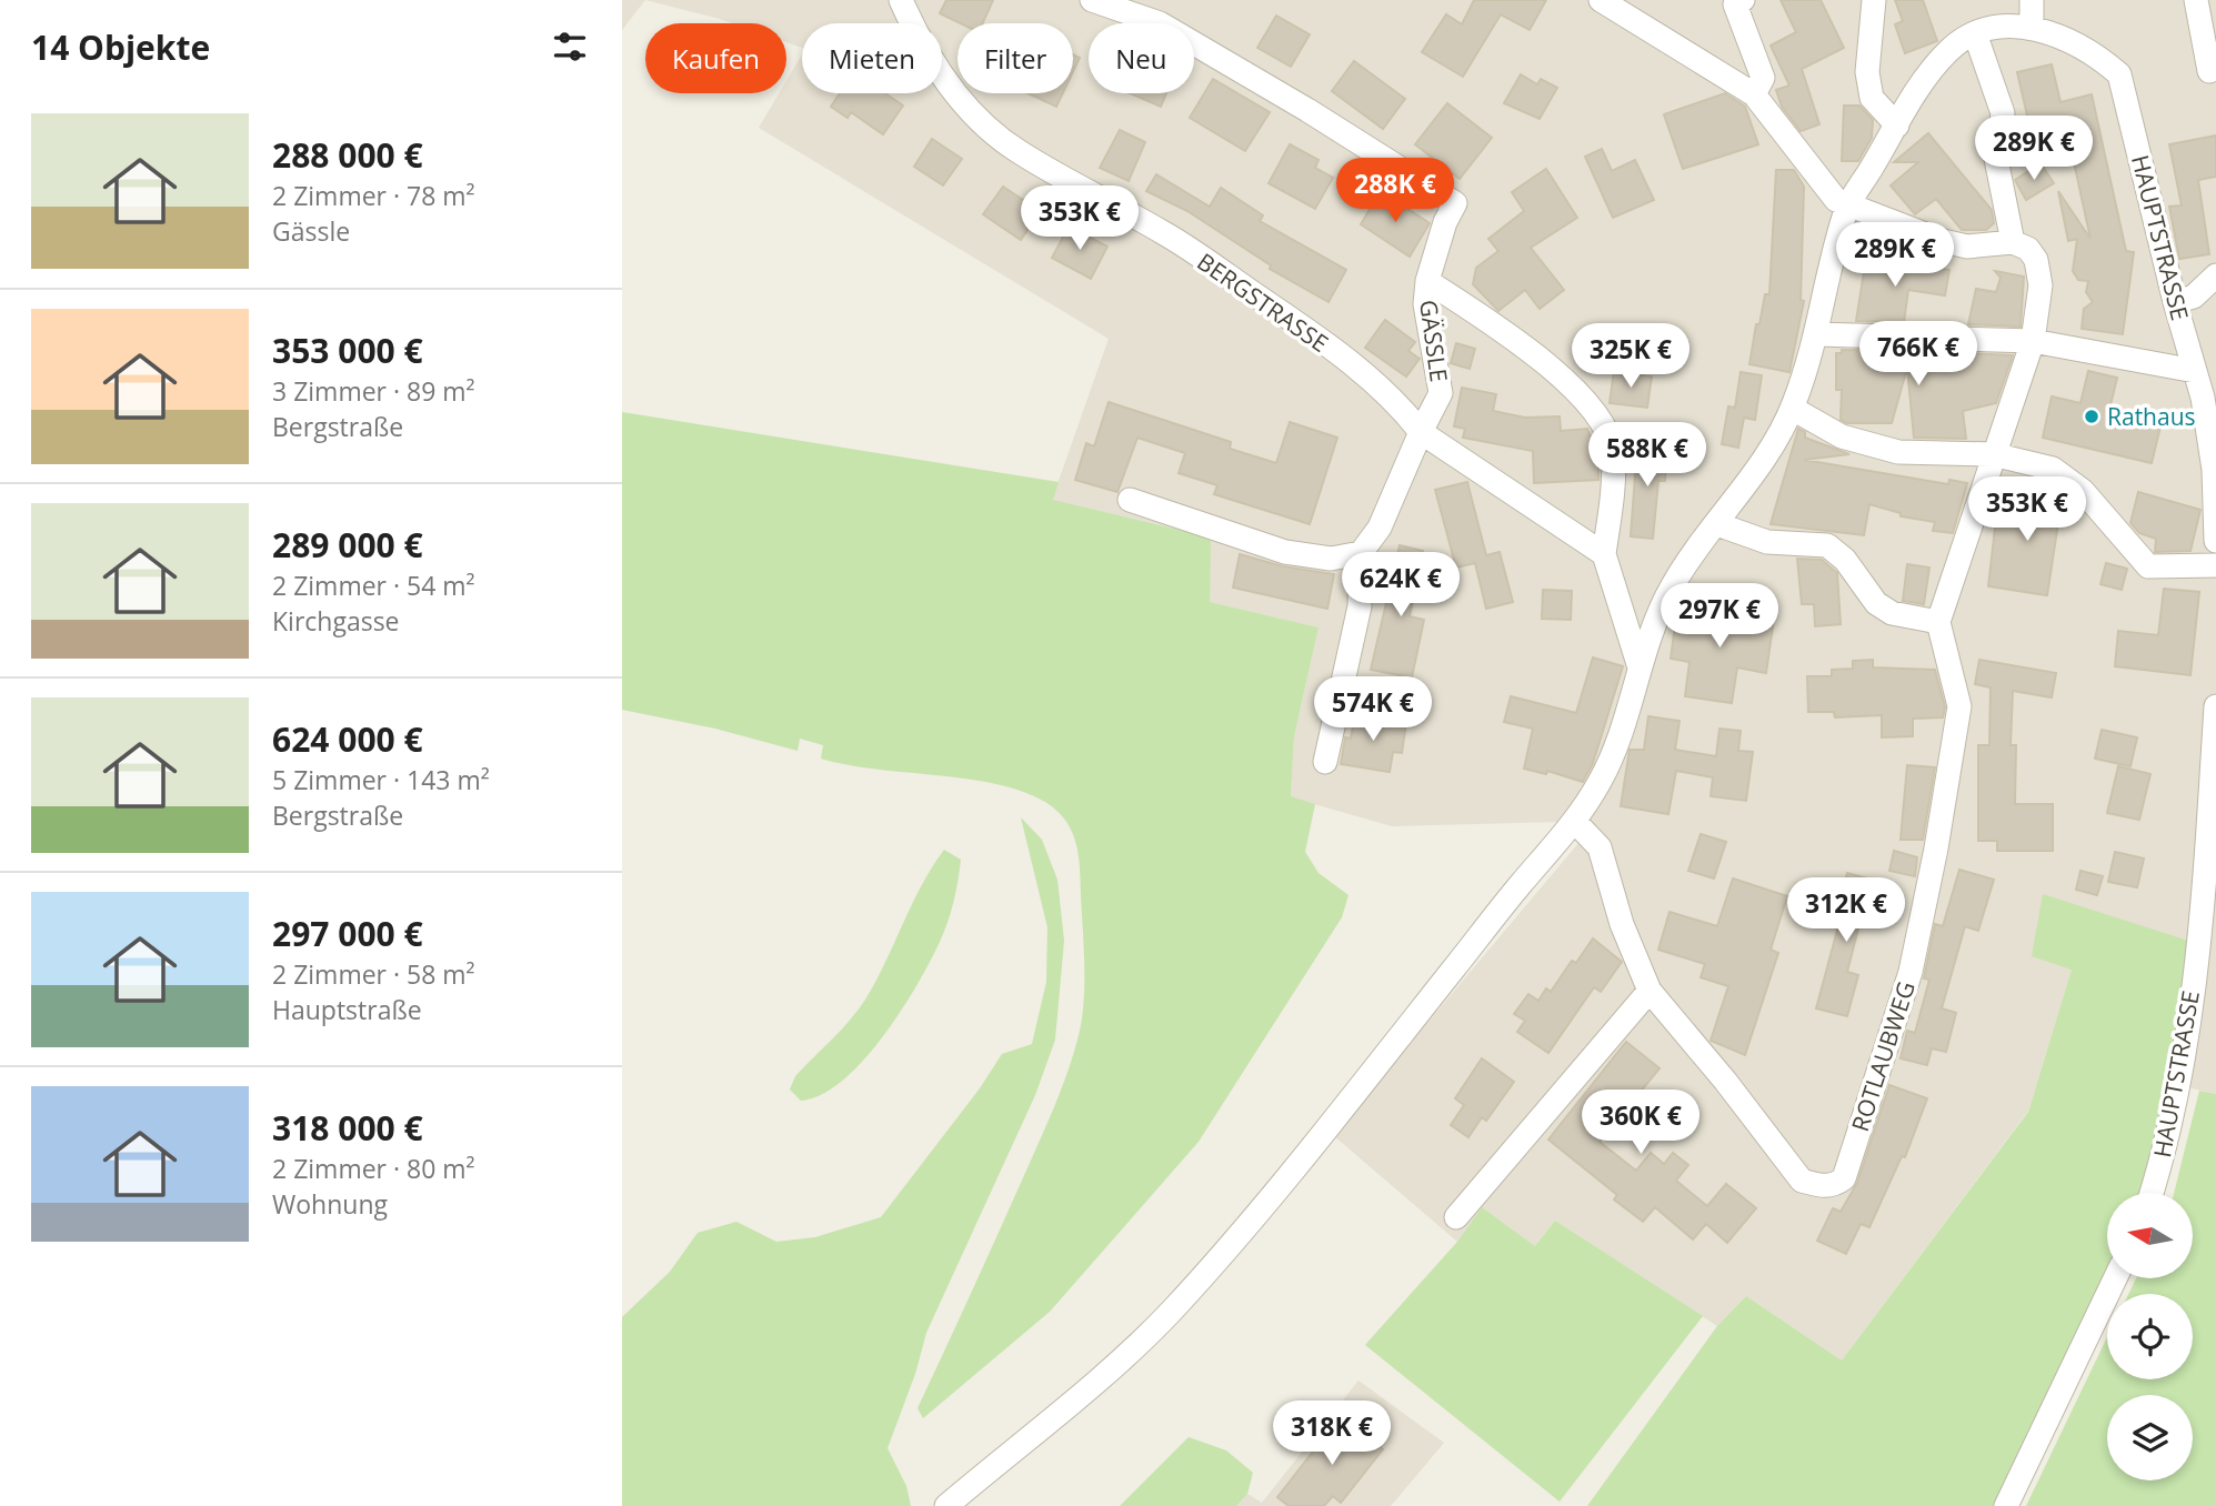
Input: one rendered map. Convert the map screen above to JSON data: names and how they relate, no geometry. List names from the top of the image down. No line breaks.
{"streets":{"street":["HAUPTSTRASSE","BERGSTRASSE","GÄSSLE","ROTLAUBWEG"]},"crossings":[["HAUPTSTRASSE","ROTLAUBWEG"],["BERGSTRASSE","GÄSSLE"]],"places":["Rathaus"],"north":"left","page":{"heading":"14 Objekte","chip":["Kaufen","Mieten","Filter","Neu"],"list":[{"name":"288 000 €","note":"2 Zimmer · 78 m² · Gässle"},{"name":"353 000 €","note":"3 Zimmer · 89 m² · Bergstraße"},{"name":"289 000 €","note":"2 Zimmer · 54 m² · Kirchgasse"},{"name":"624 000 €","note":"5 Zimmer · 143 m² · Bergstraße"},{"name":"297 000 €","note":"2 Zimmer · 58 m² · Hauptstraße"},{"name":"318 000 €","note":"2 Zimmer · 80 m² · Wohnung"}],"price":["289K €","288K €","353K €","289K €","766K €","325K €","588K €","353K €","624K €","297K €","574K €","312K €","360K €","318K €"]}}
